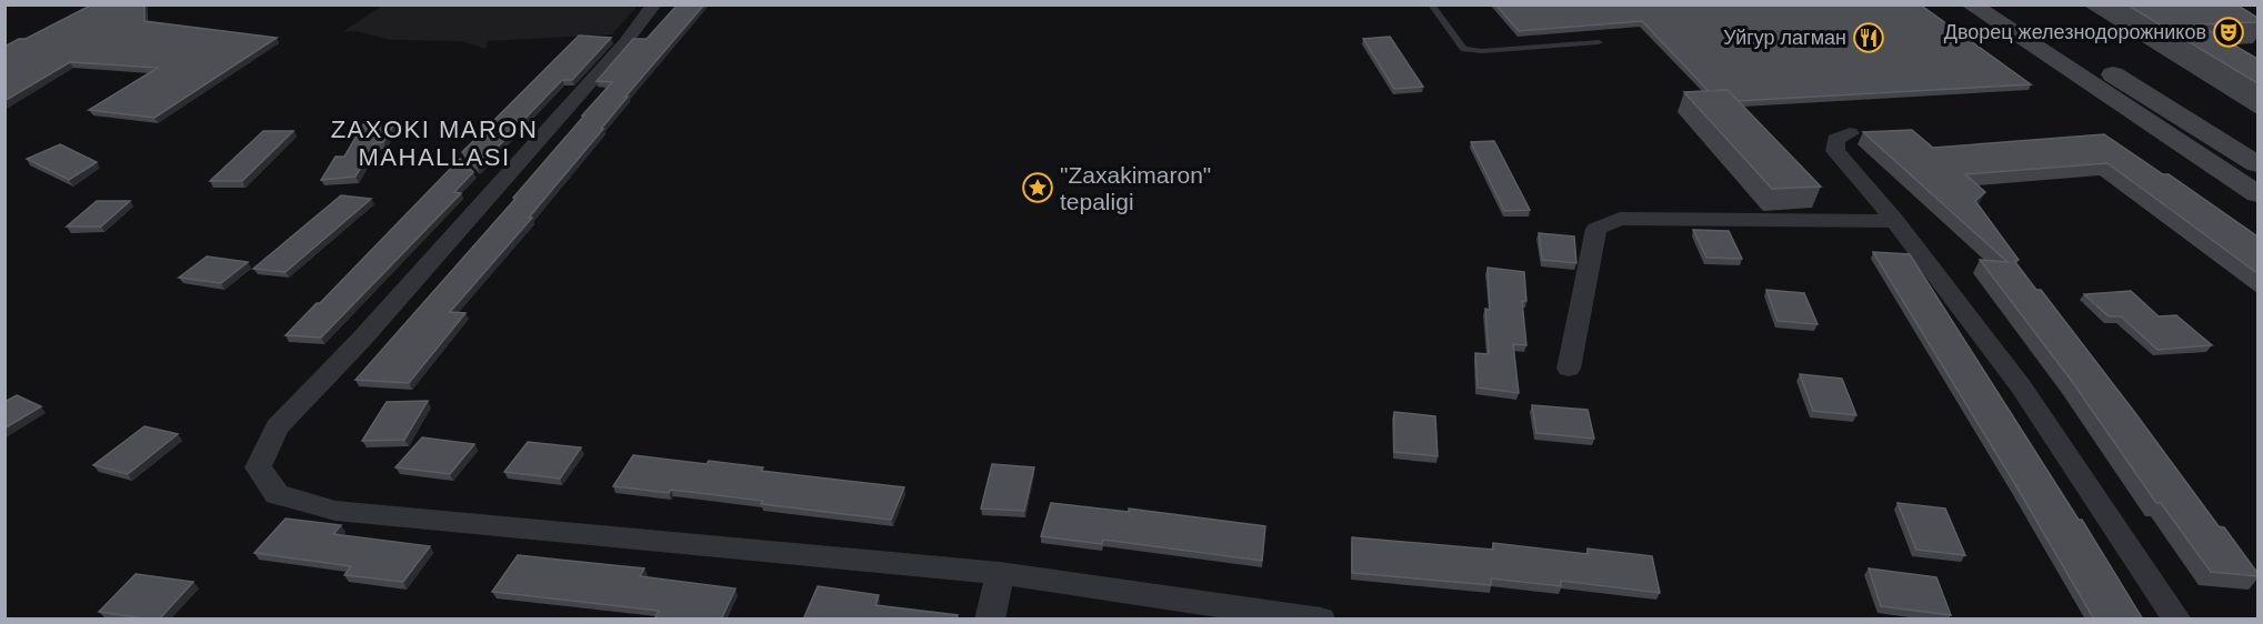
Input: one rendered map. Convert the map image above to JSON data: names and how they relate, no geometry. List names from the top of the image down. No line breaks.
{"districts":["ZAXOKI MARON MAHALLASI"],"places":{"theatre":["Дворец железнодорожников"],"restaurant":["Уйгур лагман"],"place":["\"Zaxakimaron\" tepaligi"]}}
